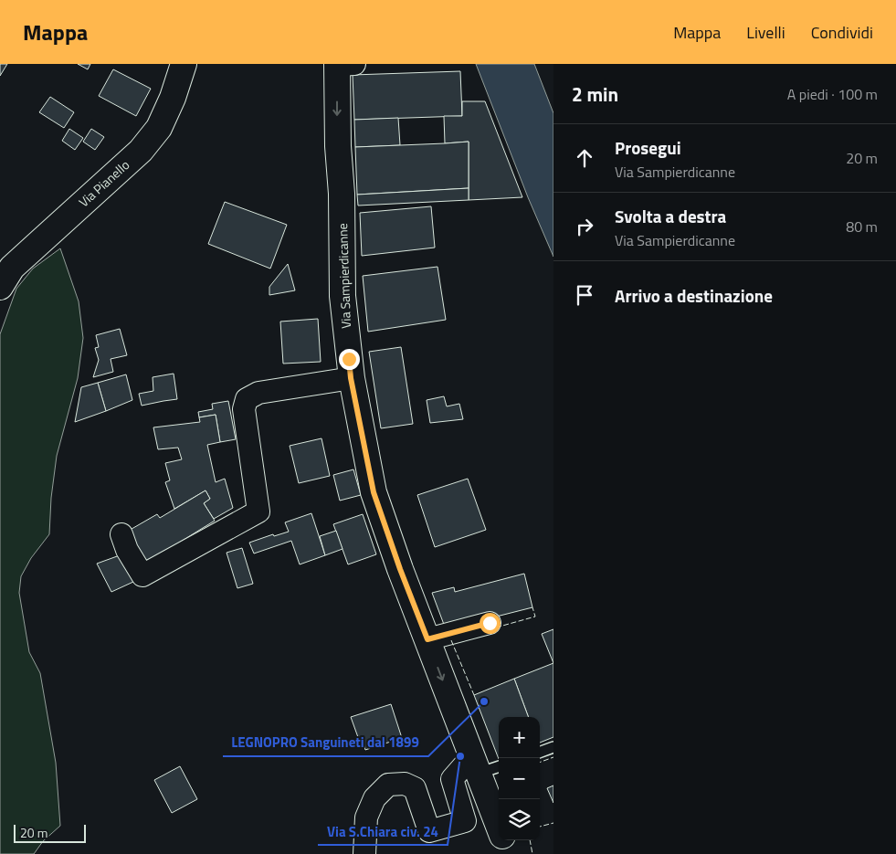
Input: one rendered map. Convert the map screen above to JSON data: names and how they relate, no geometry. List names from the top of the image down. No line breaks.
{"streets":{"main road":["Via Pianello","Via Sampierdicanne"]},"one_way":["Via Sampierdicanne"],"places":["LEGNOPRO Sanguineti dal 1899","Via S.Chiara civ. 24"],"scale_bar":"20 m","page":{"header":"Mappa","nav":["Mappa","Livelli","Condividi"],"heading":["2 min","A piedi · 100 m"],"list":[["Prosegui","Via Sampierdicanne","20 m"],["Svolta a destra","Via Sampierdicanne","80 m"],"Arrivo a destinazione"],"map_buttons":["+","−"],"scale":"20 m"}}
